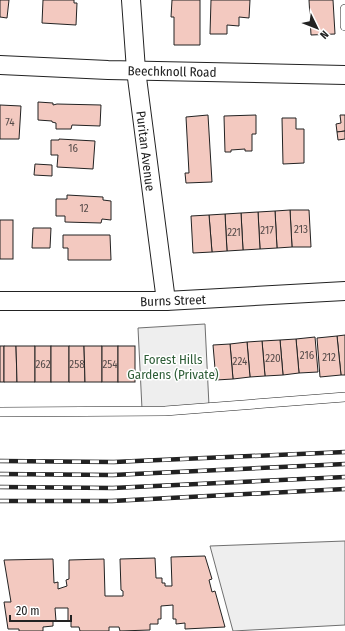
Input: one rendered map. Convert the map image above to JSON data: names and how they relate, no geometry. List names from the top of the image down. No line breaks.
{"streets":{"street":["Beechknoll Road","Puritan Avenue","Burns Street"]},"crossings":[["Beechknoll Road","Puritan Avenue"],["Puritan Avenue","Burns Street"]],"parks":["Forest Hills Gardens (Private)"],"house_numbers":["74","16","12","213","217","221","216","212","220","224","262","258","254"],"scale_bar":"20 m","north":"bottom right"}
